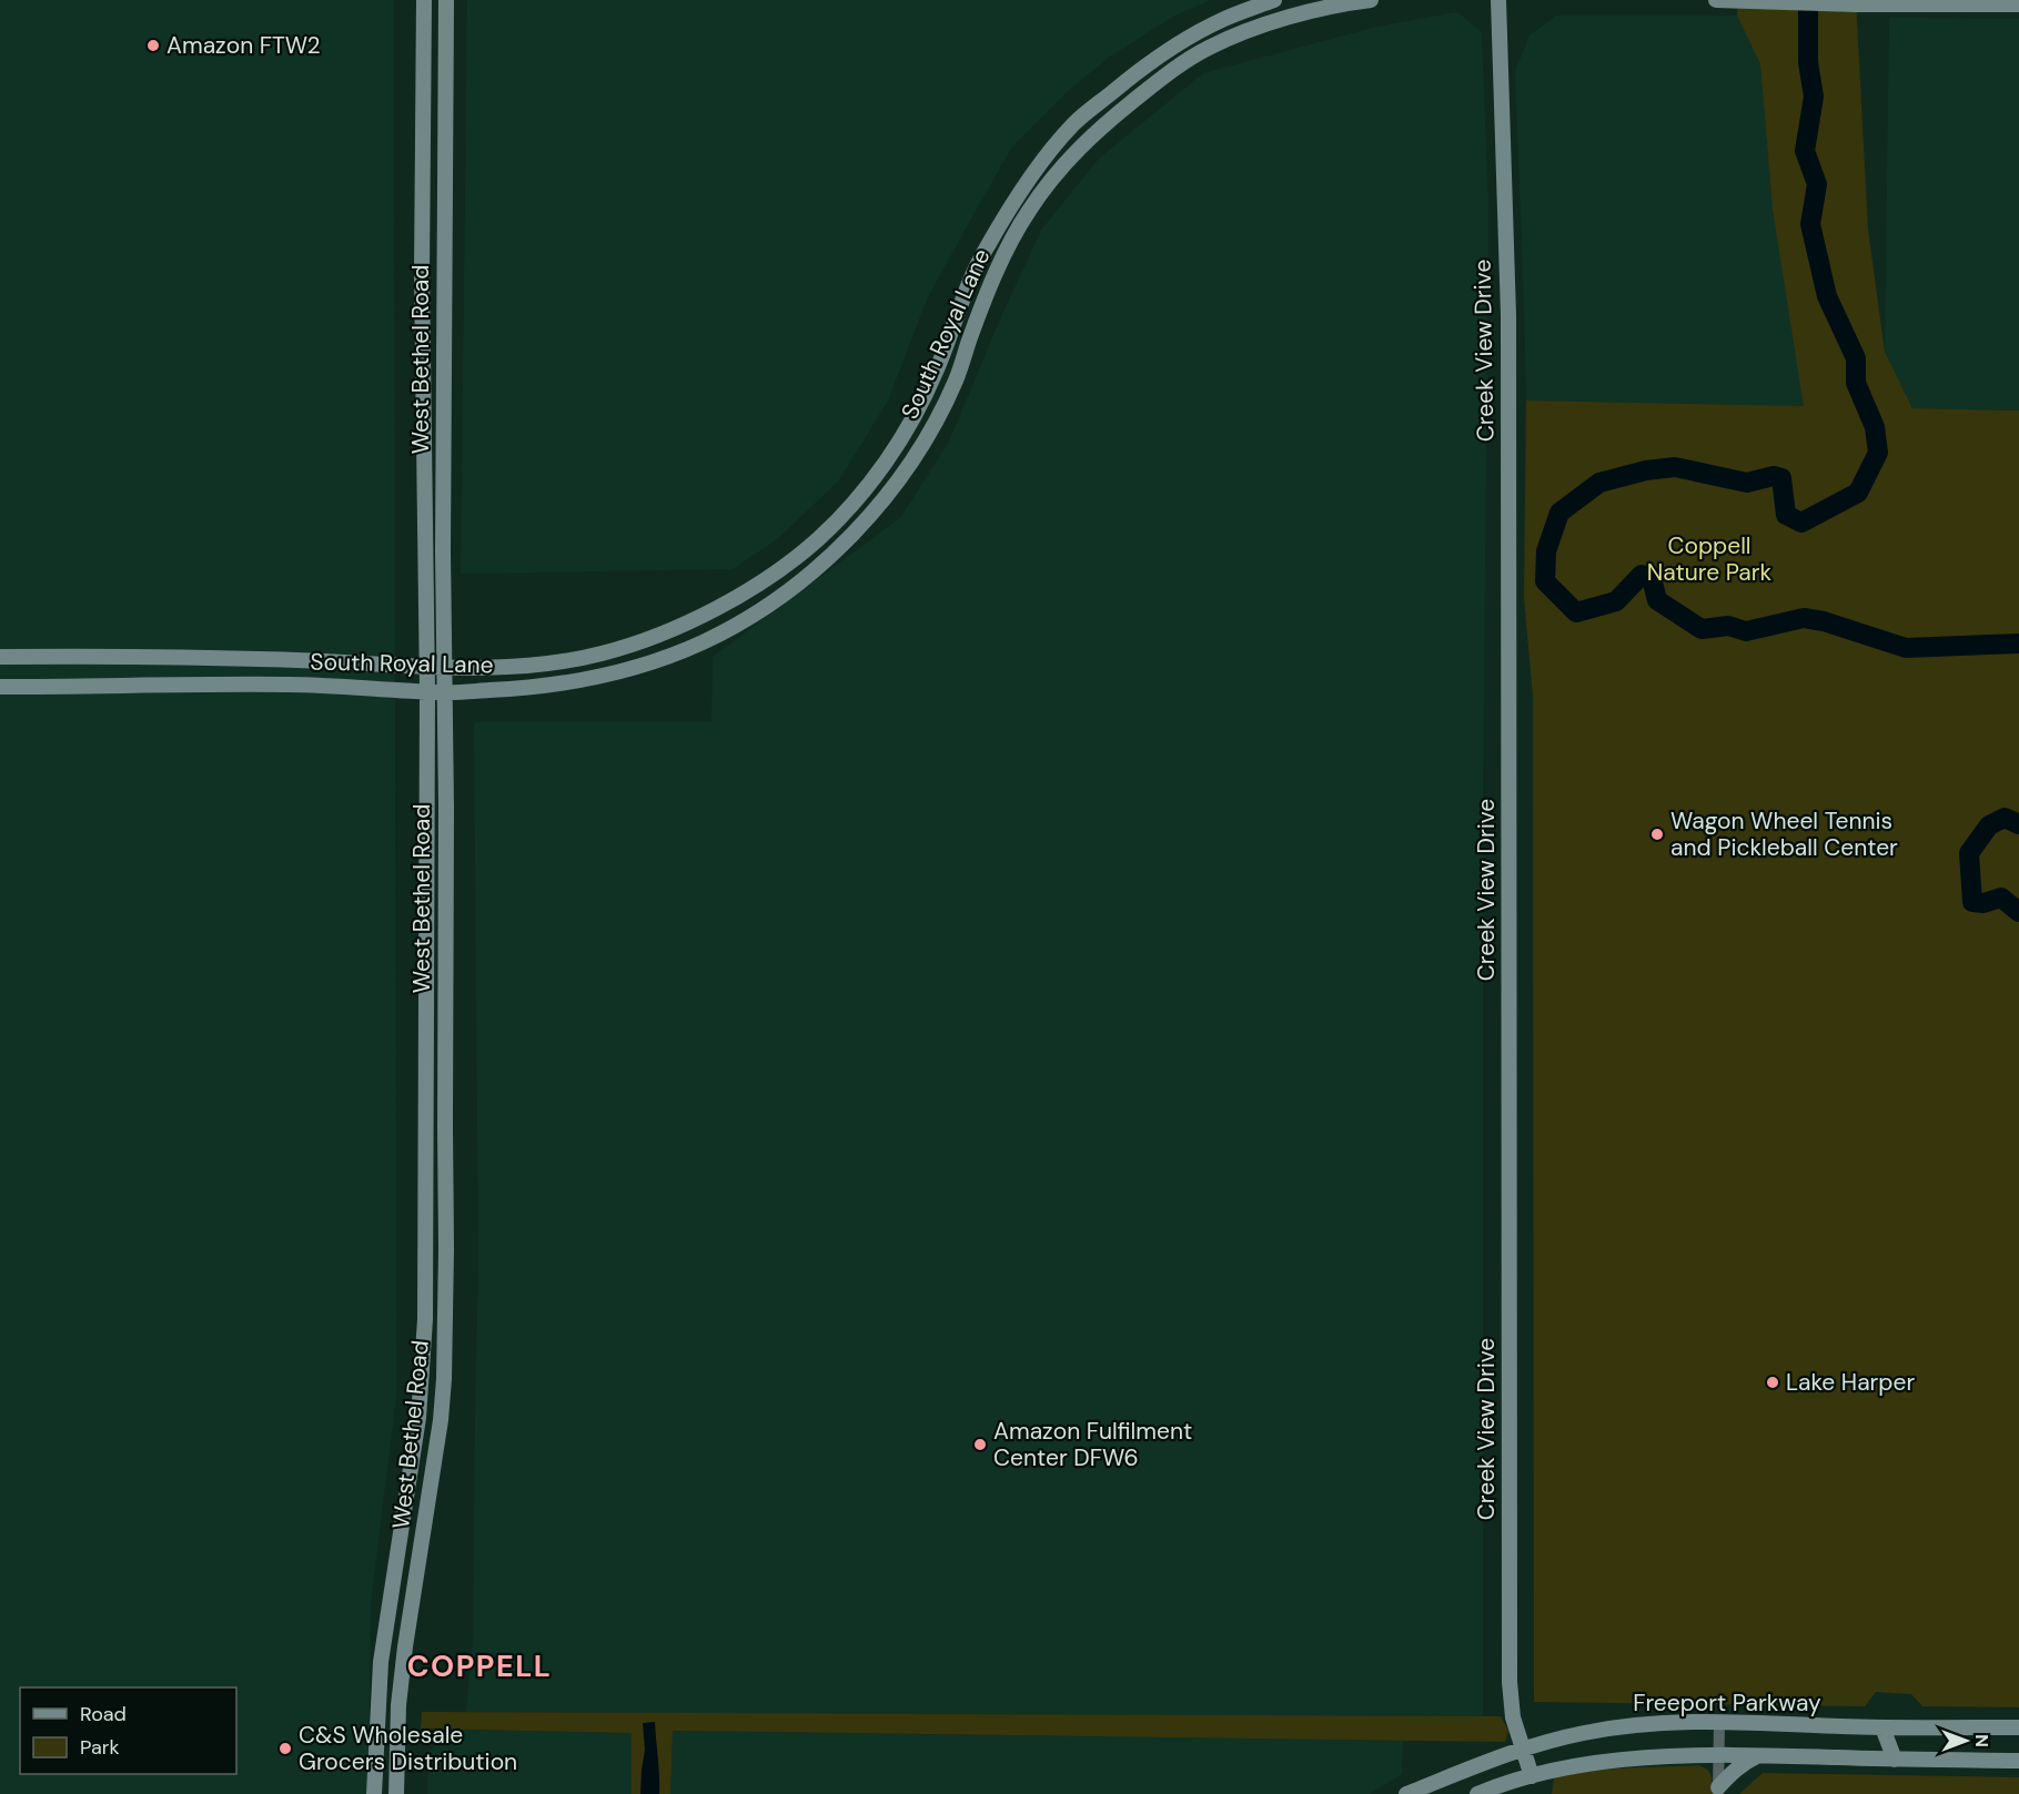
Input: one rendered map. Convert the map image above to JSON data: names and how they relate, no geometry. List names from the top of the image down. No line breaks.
{"streets":{"main road":["South Royal Lane","Creek View Drive","West Bethel Road","Freeport Parkway"]},"crossings":[["South Royal Lane","West Bethel Road"],["Creek View Drive","Freeport Parkway"]],"districts":["COPPELL"],"parks":["Coppell Nature Park"],"places":["Amazon FTW2","Wagon Wheel Tennis and Pickleball Center","Lake Harper","Amazon Fulfilment Center DFW6","C&S Wholesale Grocers Distribution"],"legend":["Road","Park"],"north":"right"}
